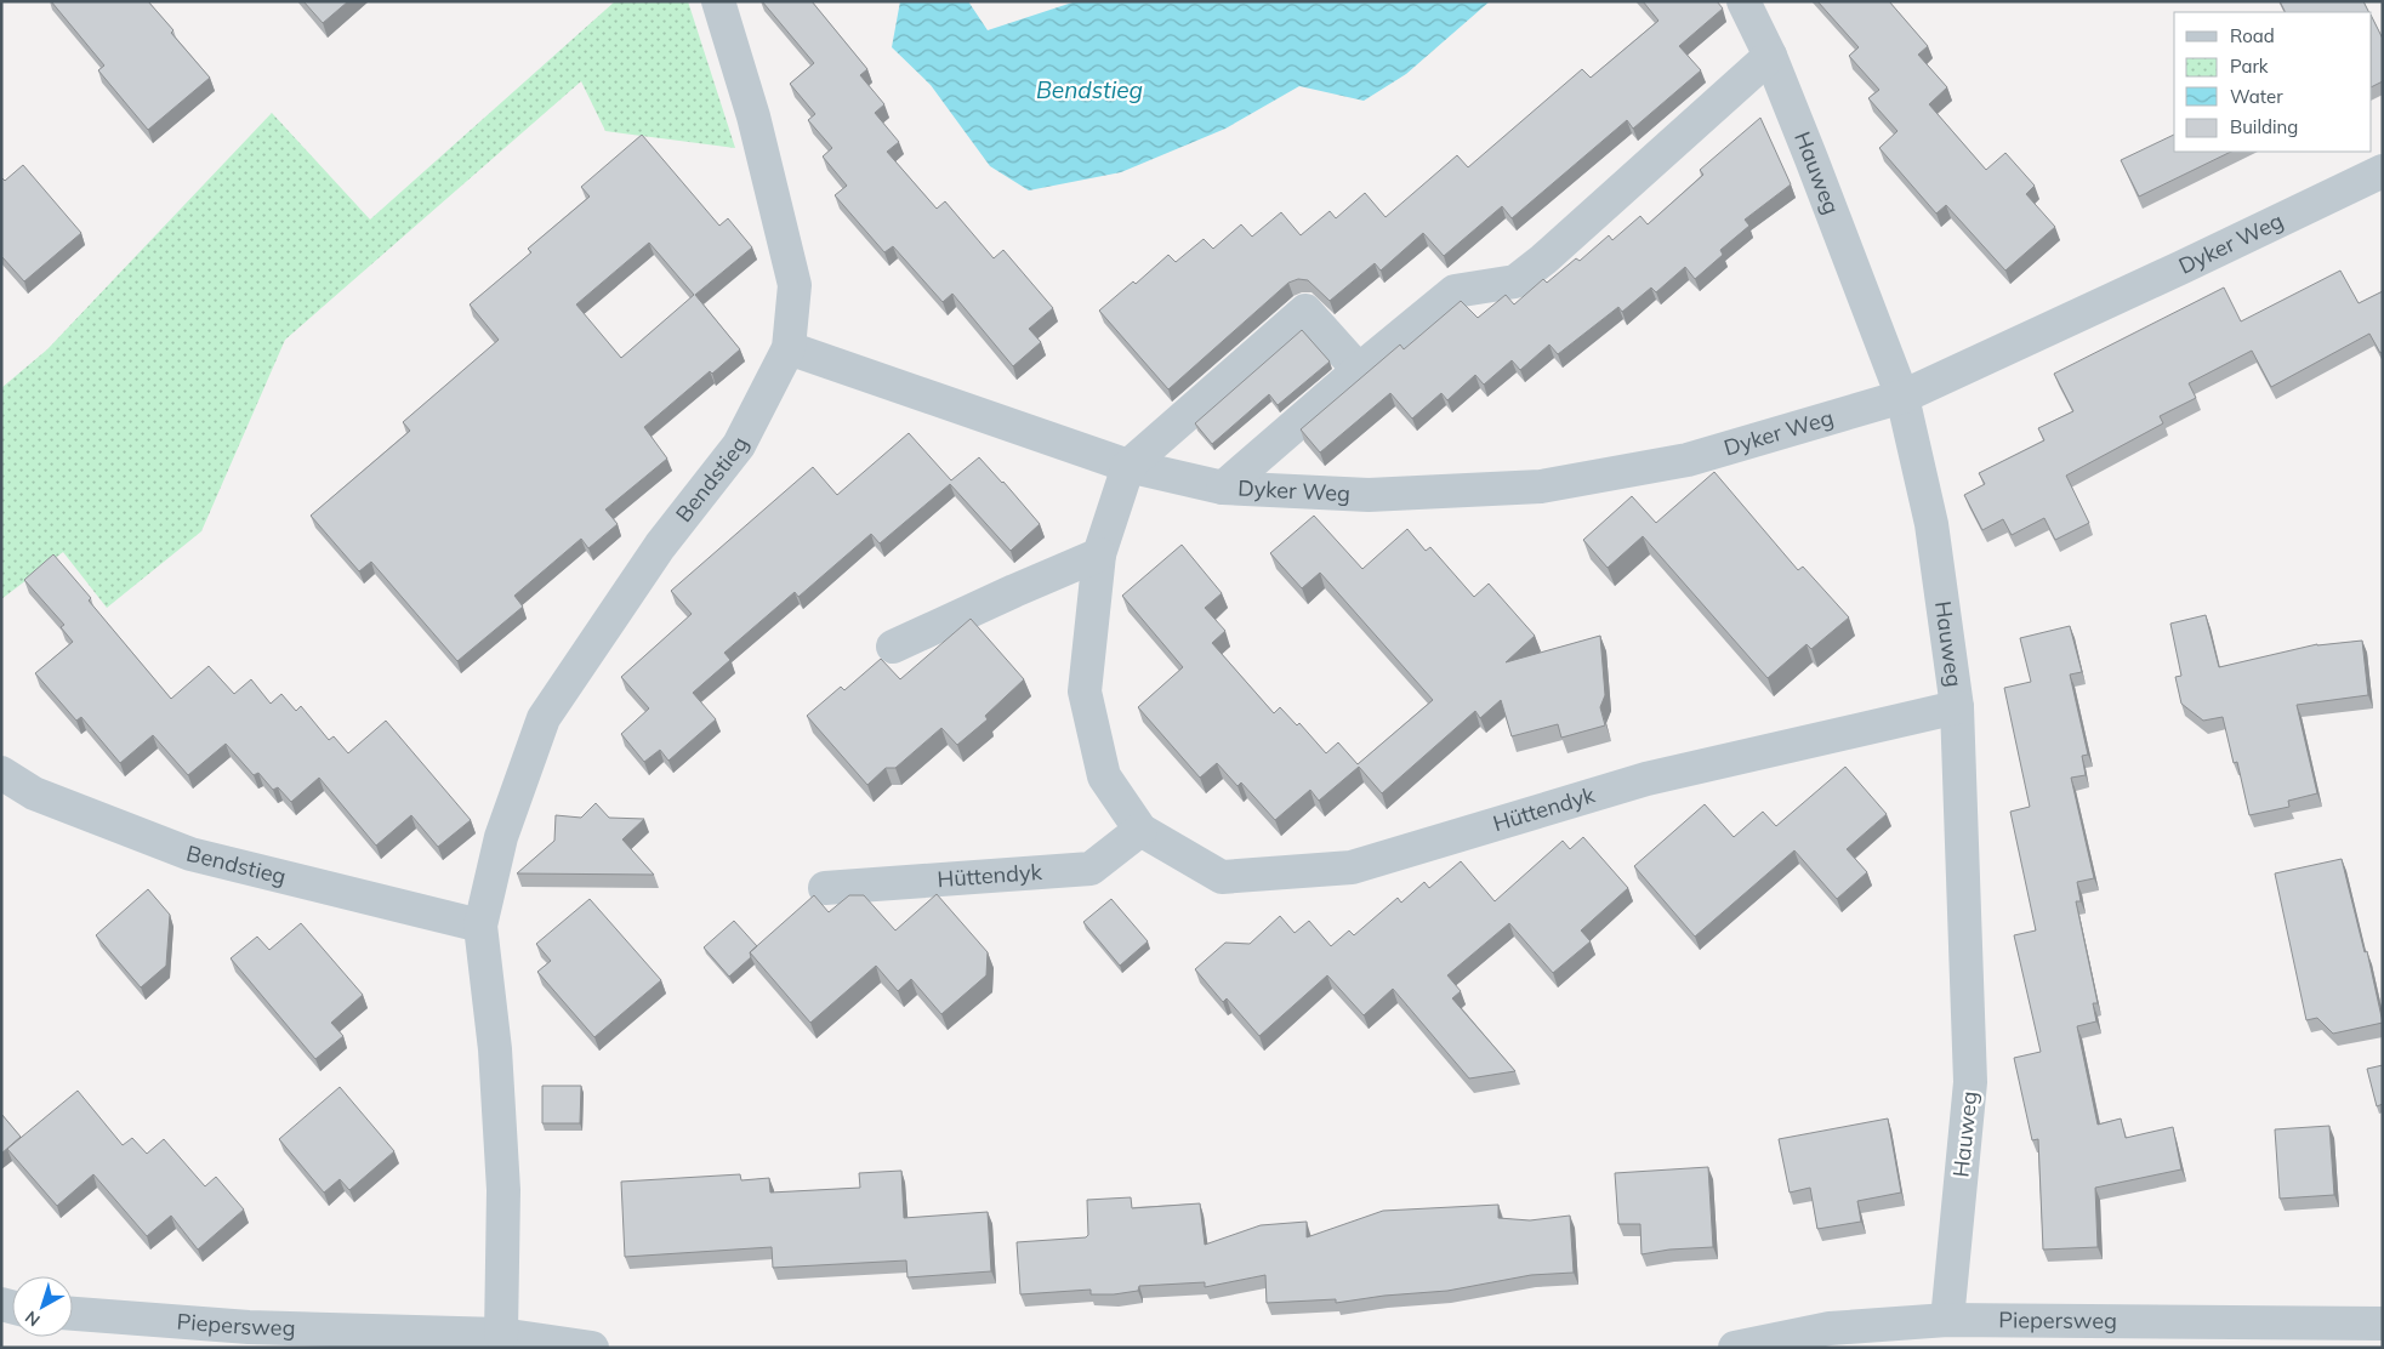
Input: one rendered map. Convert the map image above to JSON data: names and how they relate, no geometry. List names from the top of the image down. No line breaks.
{"streets":{"street":["Hauweg","Dyker Weg","Bendstieg","Hüttendyk","Piepersweg"]},"crossings":[["Hauweg","Dyker Weg"],["Hauweg","Hüttendyk"],["Hauweg","Piepersweg"],["Dyker Weg","Bendstieg"],["Dyker Weg","Hüttendyk"],["Bendstieg","Piepersweg"]],"water":["Bendstieg"],"legend":["Road","Park","Water","Building"],"north":"bottom left"}
